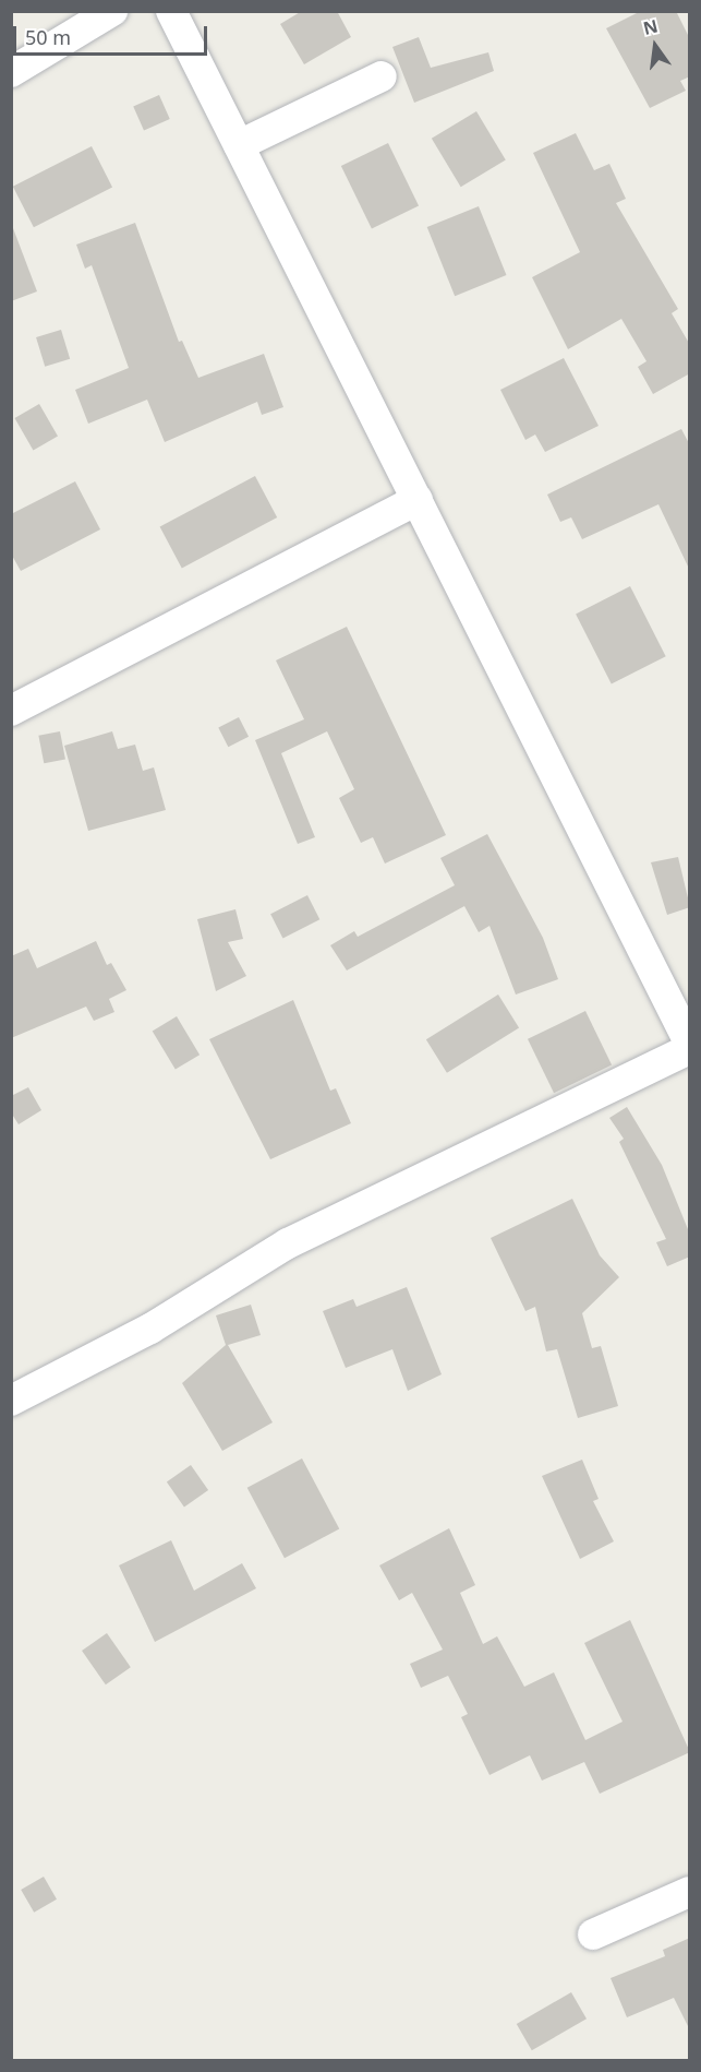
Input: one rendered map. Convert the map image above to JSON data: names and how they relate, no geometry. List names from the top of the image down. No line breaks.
{"scale_bar":"50 m","north":"top"}
